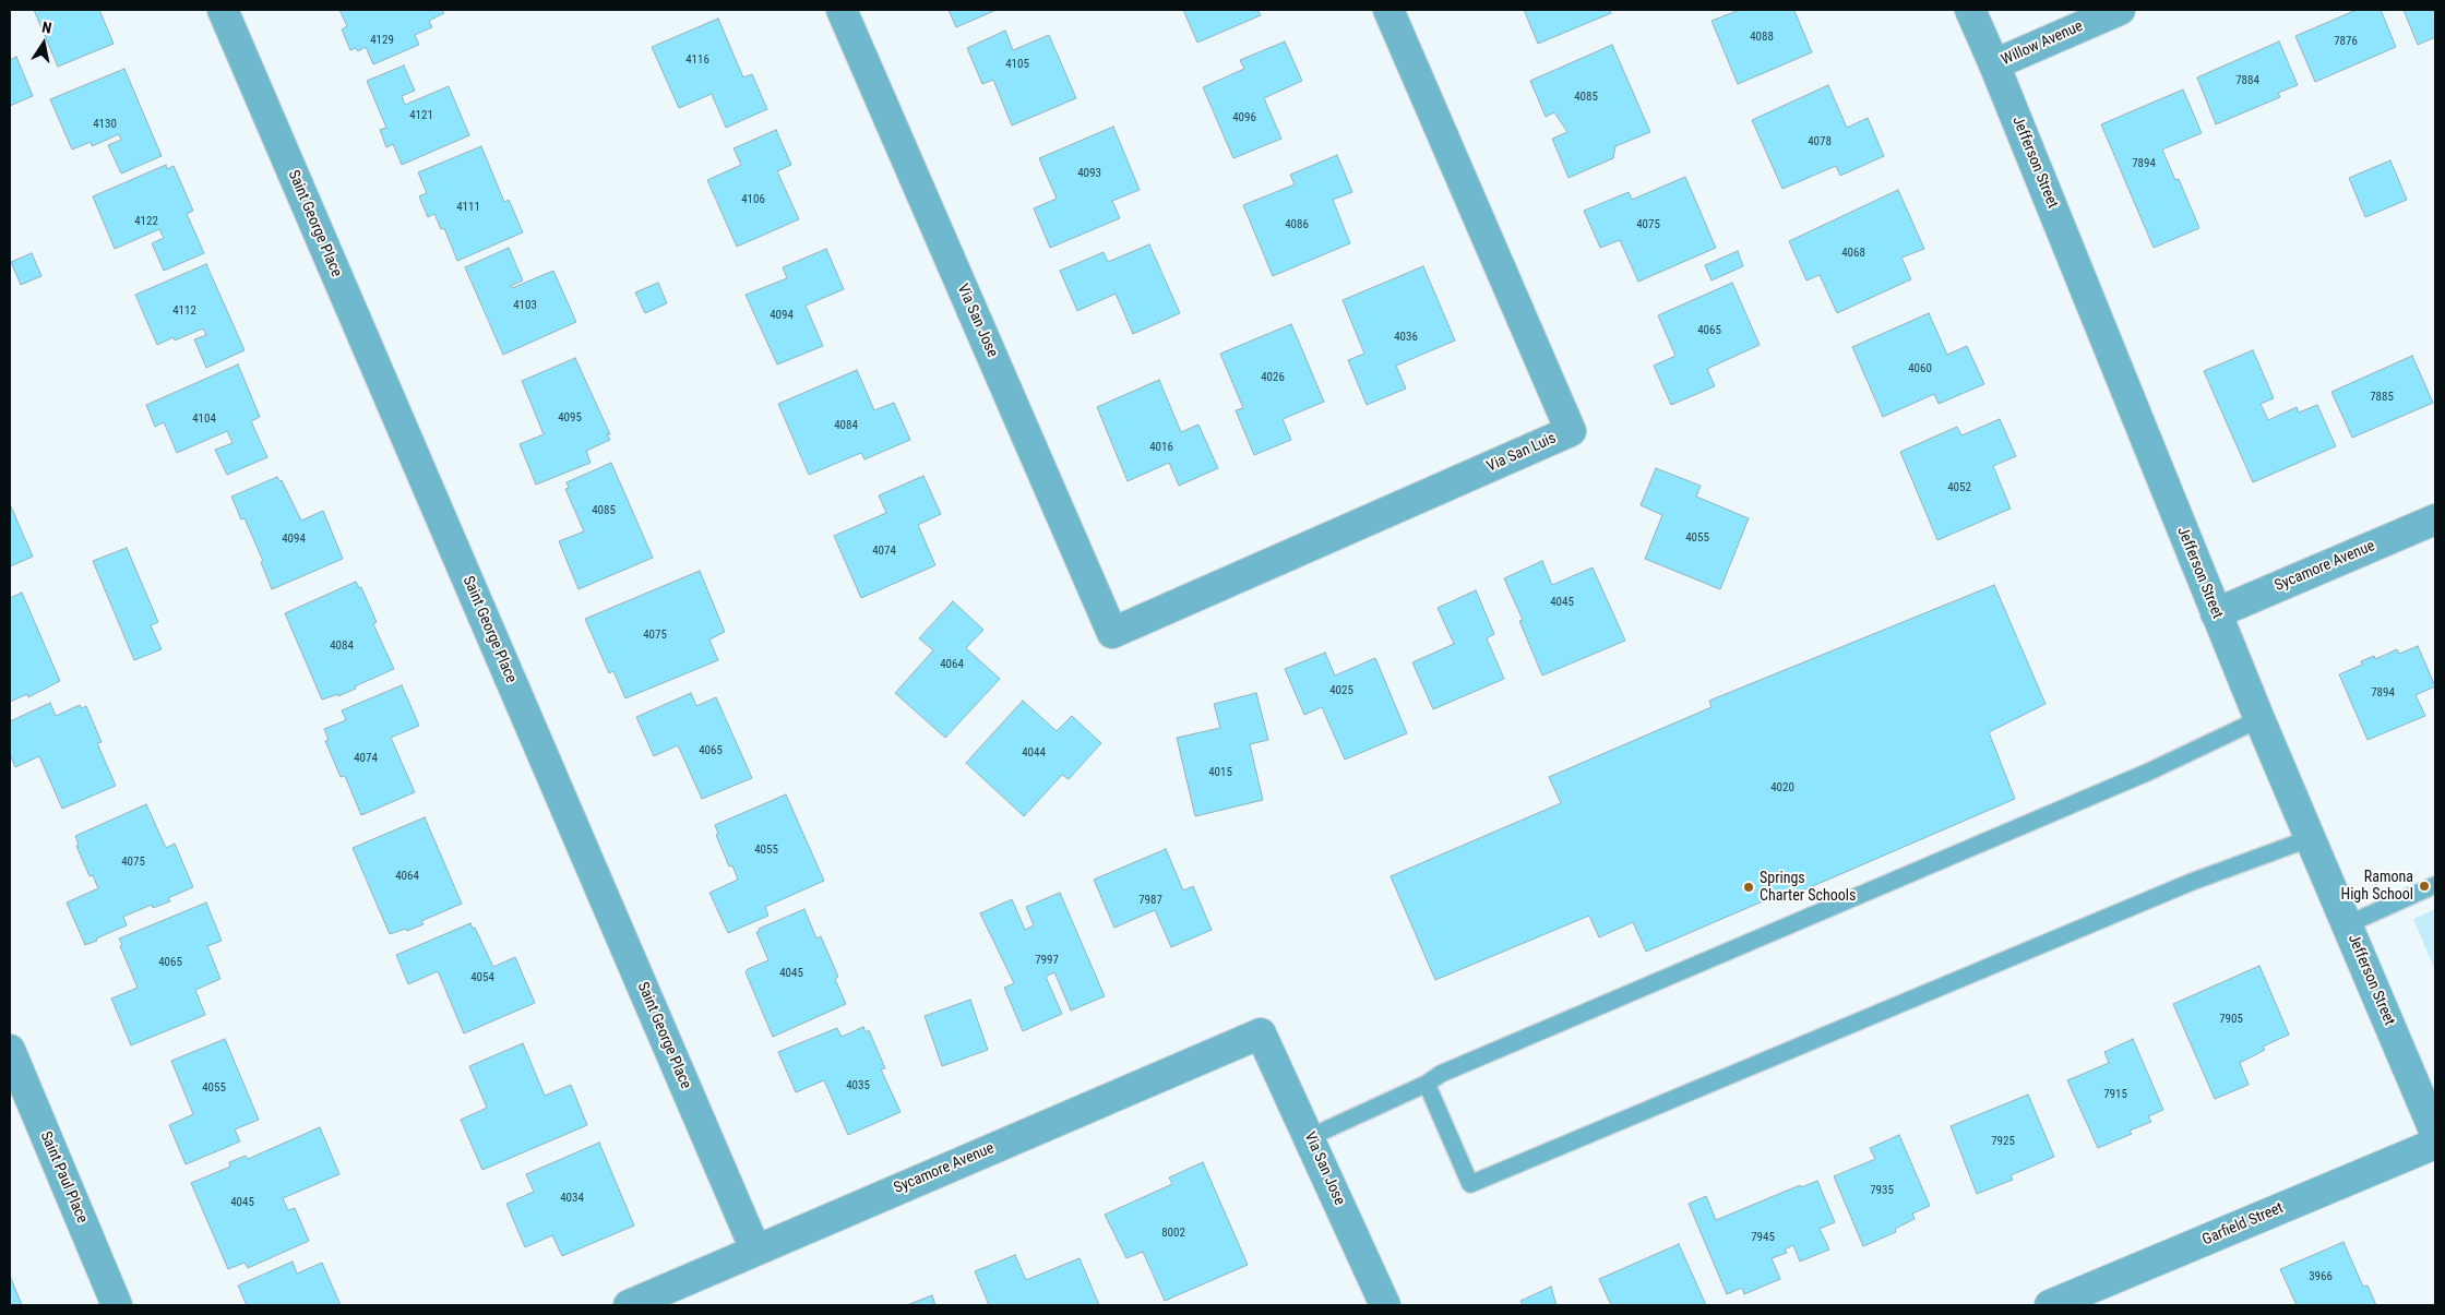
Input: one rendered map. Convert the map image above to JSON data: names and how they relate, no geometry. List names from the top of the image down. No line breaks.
{"streets":{"street":["Willow Avenue","Jefferson Street","Saint George Place","Via San Jose","Via San Luis","Sycamore Avenue","Saint Paul Place","Garfield Street"]},"crossings":[["Willow Avenue","Jefferson Street"],["Jefferson Street","Sycamore Avenue"],["Saint George Place","Sycamore Avenue"],["Via San Jose","Via San Luis"],["Via San Jose","Sycamore Avenue"]],"places":["Ramona High School","Springs Charter Schools"],"house_numbers":["4088","4129","7876","4116","4105","7884","4085","4121","4096","4130","4078","7894","4093","4106","4111","4122","4086","4075","4068","4103","4112","4094","4065","4036","4060","4026","7885","4095","4104","4084","4016","4052","4085","4055","4094","4074","4045","4075","4084","4064","4025","7894","4065","4044","4074","4015","4020","4055","4075","4064","7987","7997","4065","4045","4054","7905","4035","4055","7915","7925","7935","4034","4045","8002","7945","3966"],"north":"top"}
